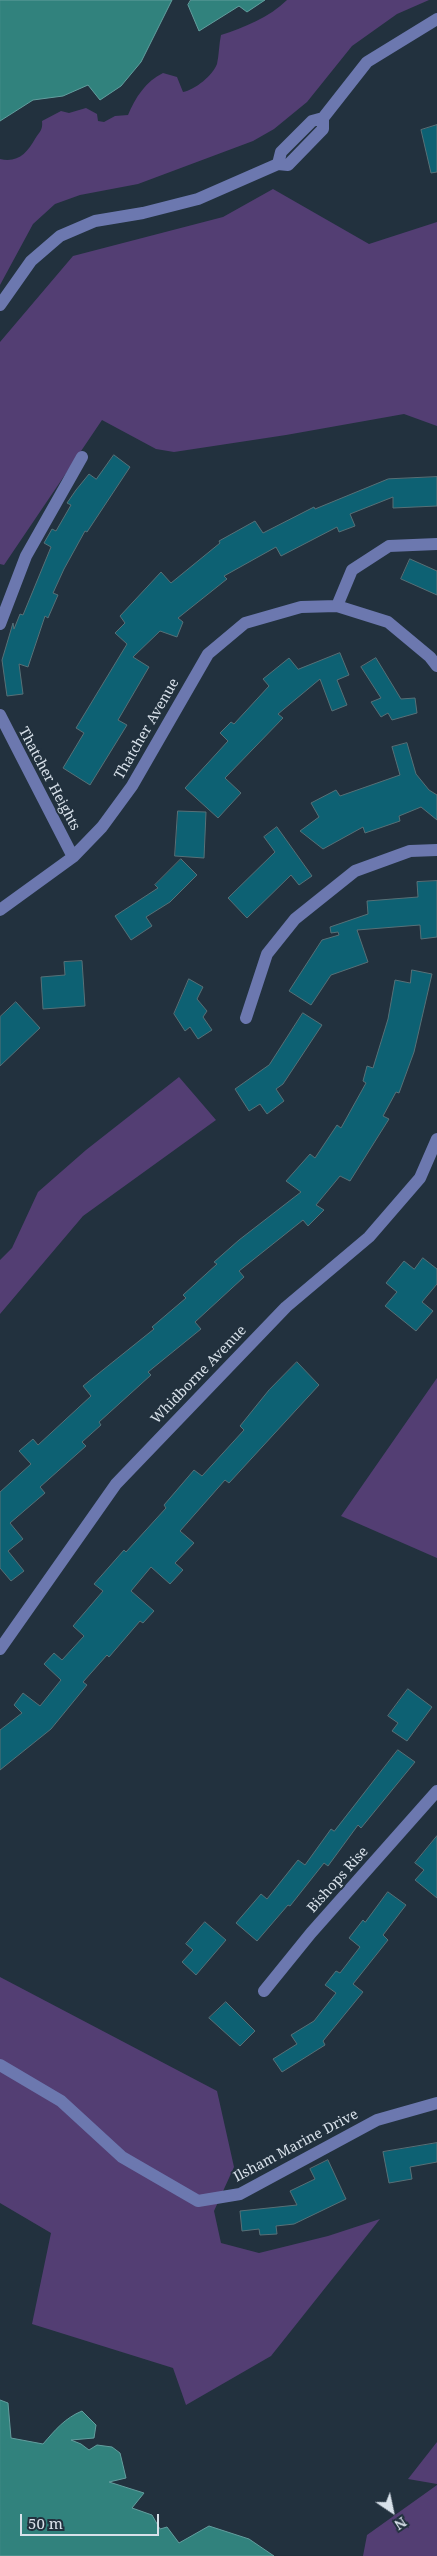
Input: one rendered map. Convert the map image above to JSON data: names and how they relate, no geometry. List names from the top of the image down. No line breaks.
{"streets":{"street":["Thatcher Avenue","Thatcher Heights","Whidborne Avenue","Bishops Rise","Ilsham Marine Drive"]},"crossings":[["Thatcher Avenue","Thatcher Heights"]],"scale_bar":"50 m","north":"bottom right"}
